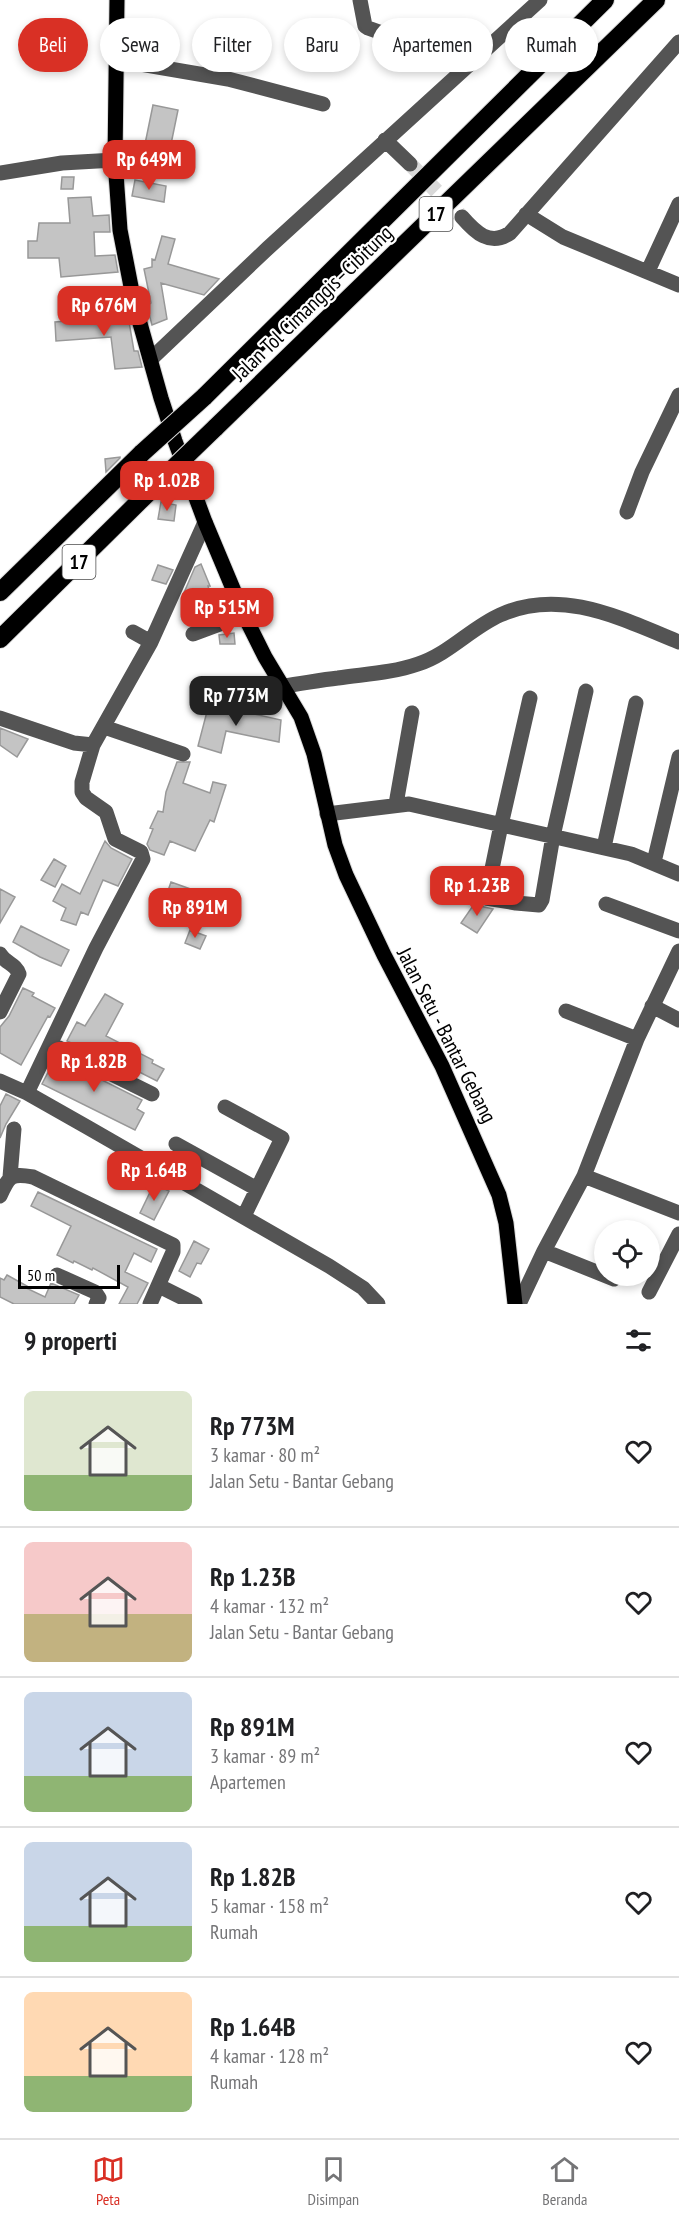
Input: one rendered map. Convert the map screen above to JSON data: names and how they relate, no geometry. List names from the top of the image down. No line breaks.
{"streets":{"highway":["17","Jalan Tol Cimanggis–Cibitung"],"main road":["Jalan Setu - Bantar Gebang"]},"scale_bar":"50 m","page":{"chip":["Beli","Sewa","Filter","Baru","Apartemen","Rumah"],"price":["Rp 649M","Rp 676M","Rp 1.02B","Rp 515M","Rp 773M","Rp 1.23B","Rp 891M","Rp 1.82B","Rp 1.64B"],"scale":"50 m","heading":"9 properti","list":[{"name":"Rp 773M","note":"3 kamar · 80 m² · Jalan Setu - Bantar Gebang"},{"name":"Rp 1.23B","note":"4 kamar · 132 m² · Jalan Setu - Bantar Gebang"},{"name":"Rp 891M","note":"3 kamar · 89 m² · Apartemen"},{"name":"Rp 1.82B","note":"5 kamar · 158 m² · Rumah"},{"name":"Rp 1.64B","note":"4 kamar · 128 m² · Rumah"}],"tabs":["Peta","Disimpan","Beranda"]}}
